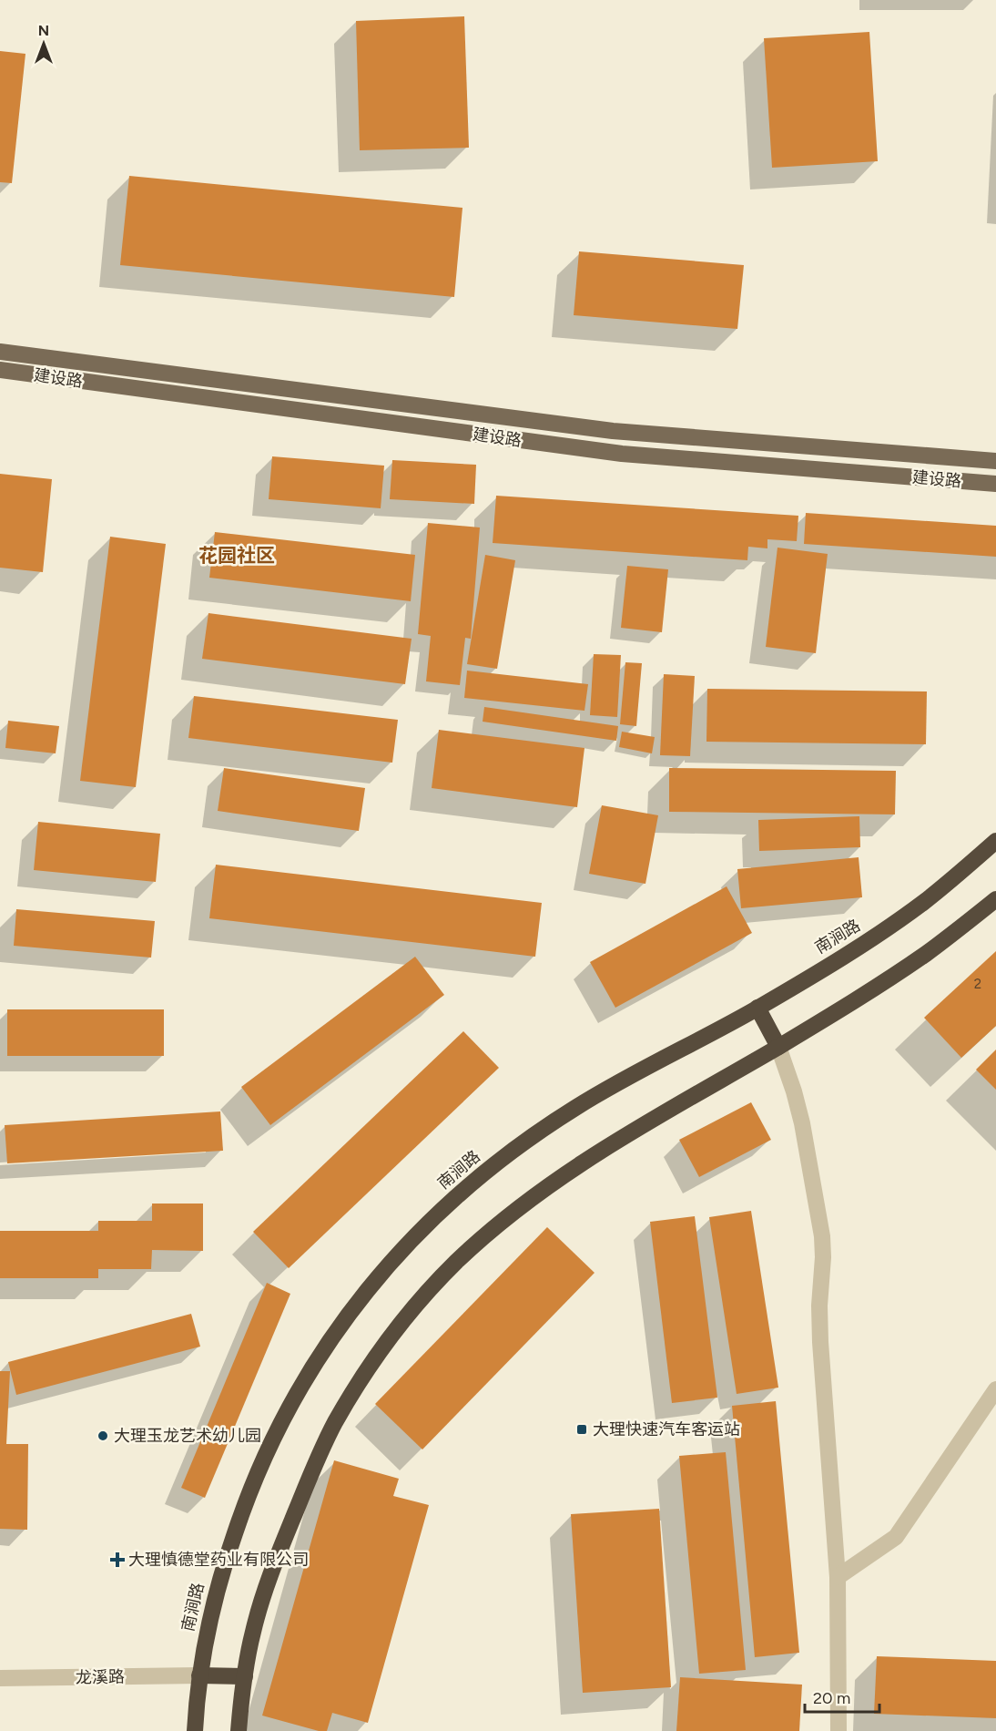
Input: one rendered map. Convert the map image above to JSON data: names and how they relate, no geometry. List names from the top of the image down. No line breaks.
{"streets":{"highway":["南涧路"],"main road":["建设路"],"street":["龙溪路"]},"crossings":[["南涧路","龙溪路"]],"districts":["花园社区"],"places":{"transit":["大理快速汽车客运站"],"other":["大理玉龙艺术幼儿园"],"health":["大理慎德堂药业有限公司"]},"house_numbers":["2"],"scale_bar":"20 m","north":"top"}
